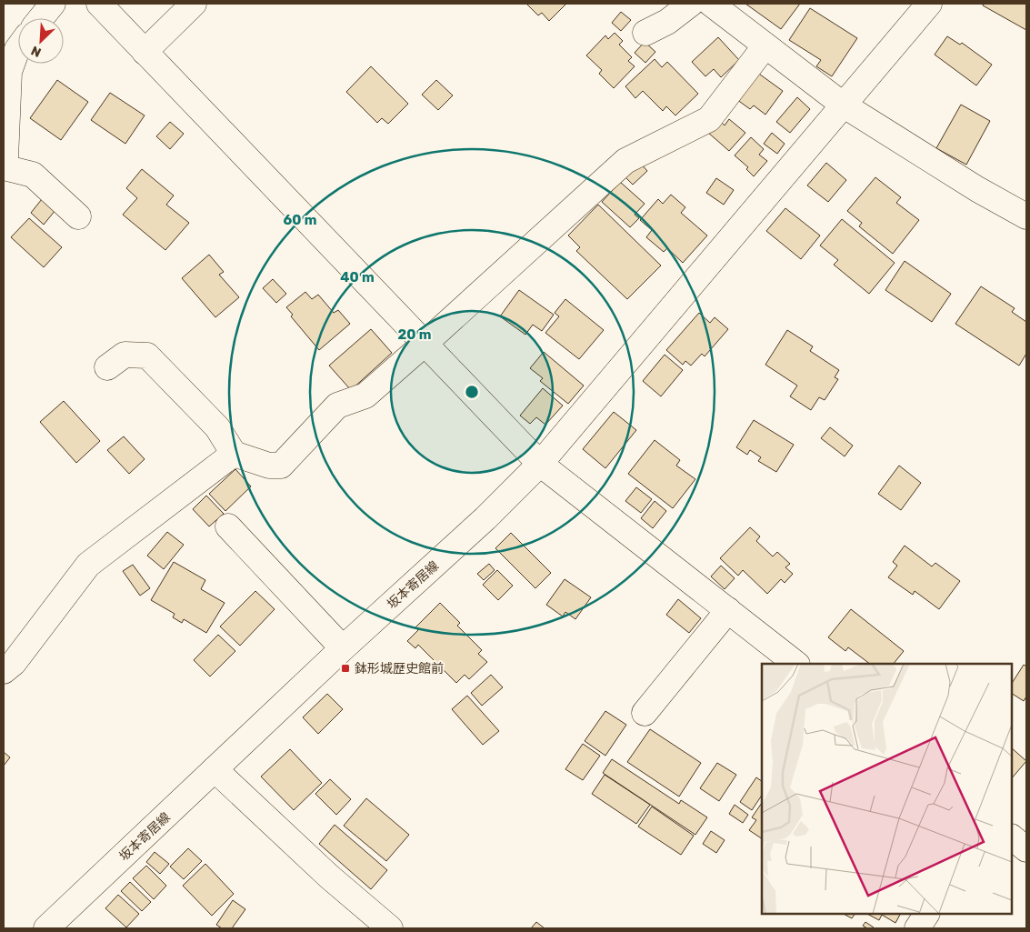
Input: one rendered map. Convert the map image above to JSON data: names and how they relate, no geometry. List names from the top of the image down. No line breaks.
{"streets":{"street":["坂本寄居線"]},"places":{"transit":["鉢形城歴史館前"]},"north":"bottom left","rings":["60 m","40 m","20 m"]}
